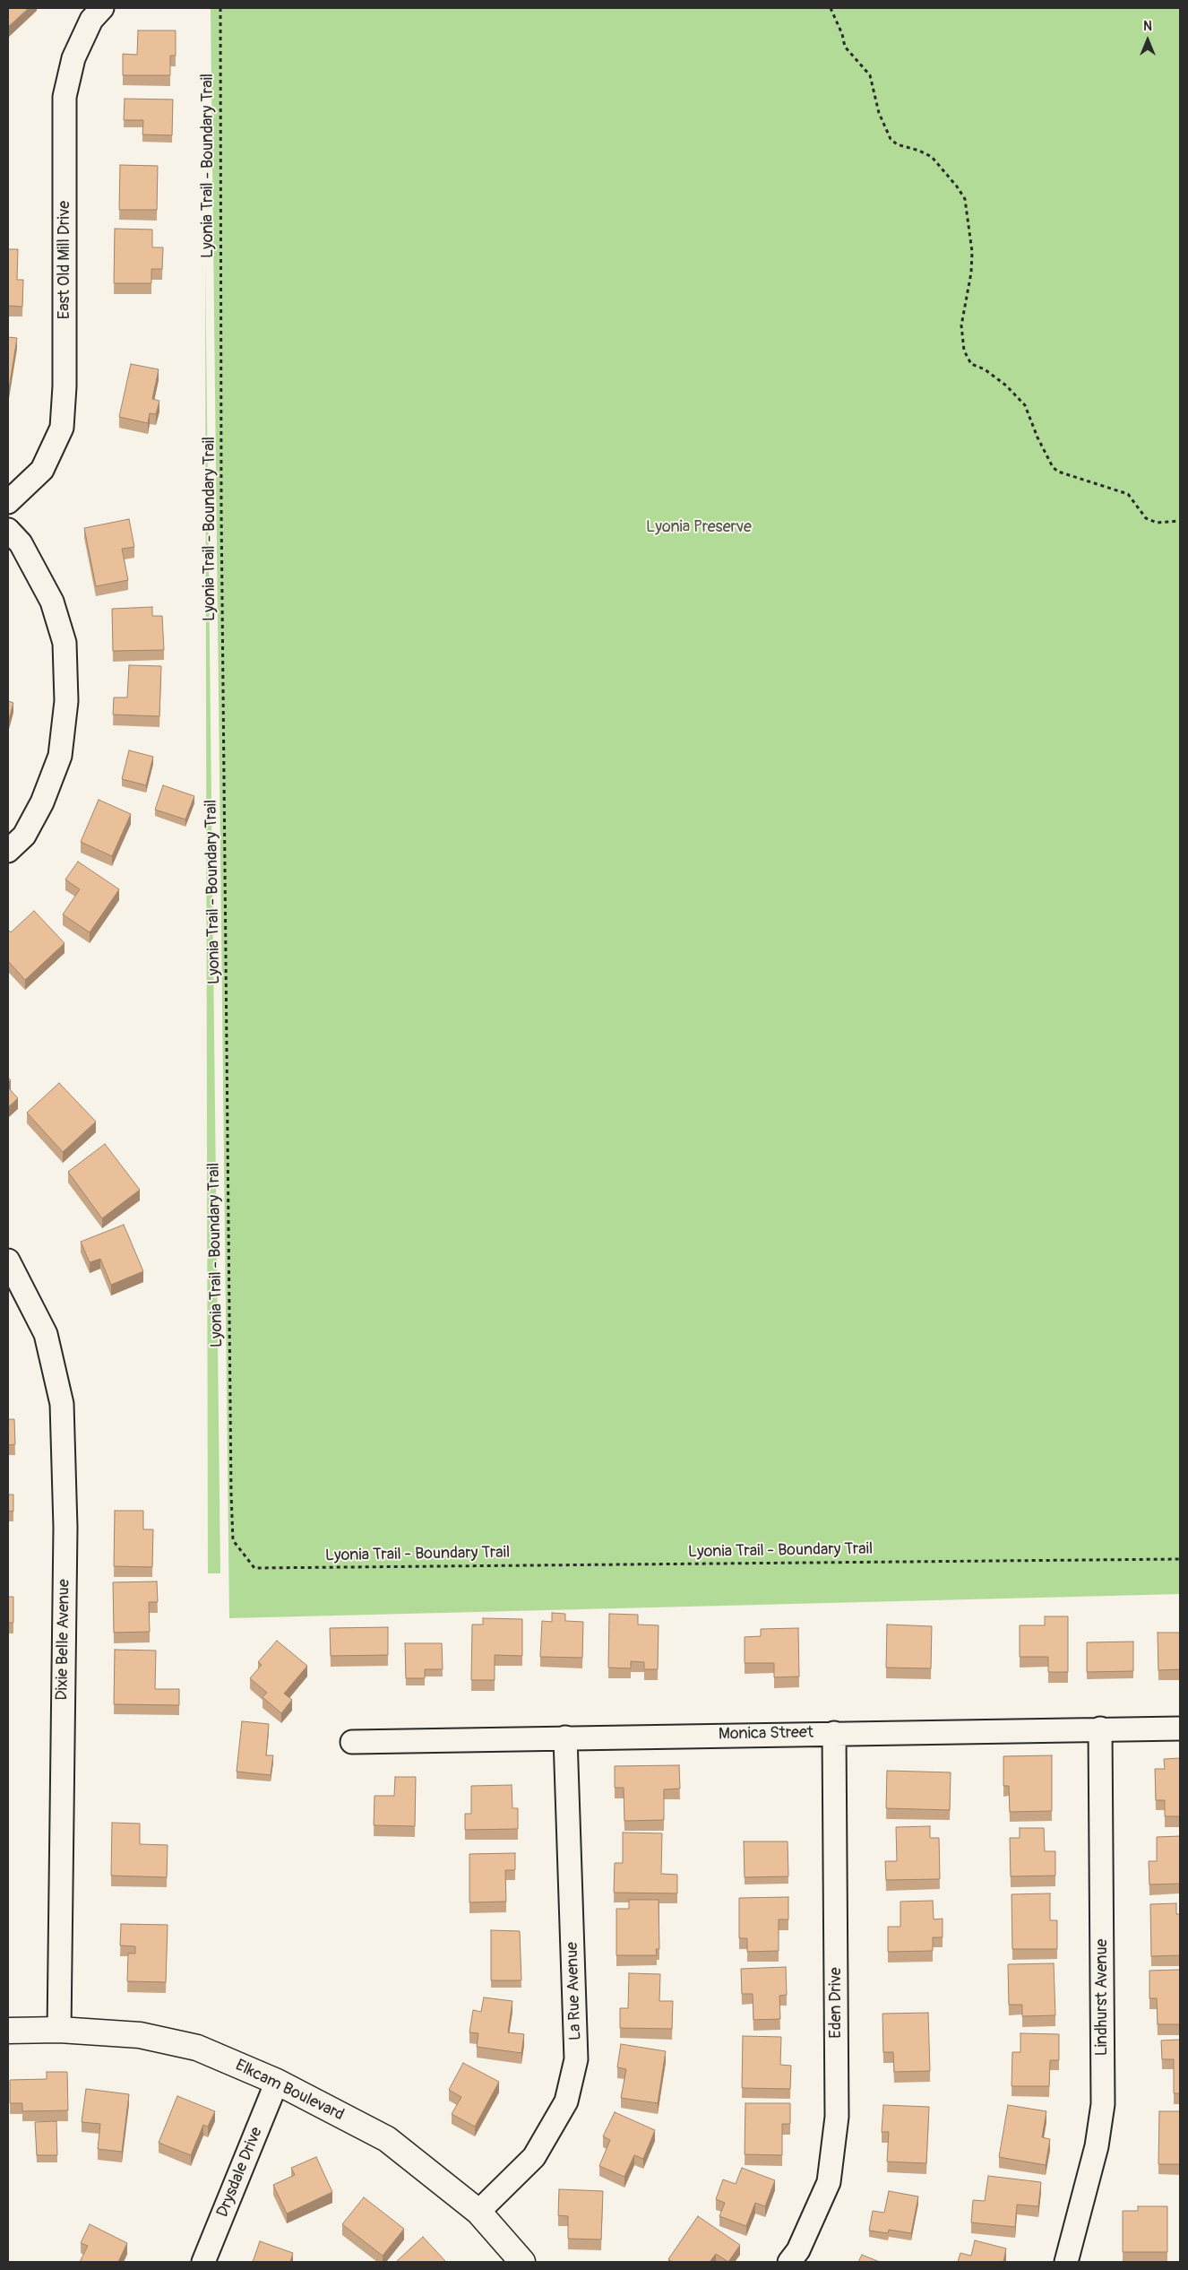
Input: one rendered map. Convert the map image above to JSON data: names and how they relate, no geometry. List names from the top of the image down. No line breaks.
{"streets":{"street":["East Old Mill Drive","Dixie Belle Avenue","Monica Street","La Rue Avenue","Lindhurst Avenue","Eden Drive","Elkcam Boulevard","Drysdale Drive"],"path":["Lyonia Trail - Boundary Trail"]},"crossings":[["Dixie Belle Avenue","Elkcam Boulevard"],["Monica Street","La Rue Avenue"],["Monica Street","Lindhurst Avenue"],["Monica Street","Eden Drive"],["La Rue Avenue","Elkcam Boulevard"],["Elkcam Boulevard","Drysdale Drive"]],"parks":["Lyonia Preserve"],"north":"top"}
